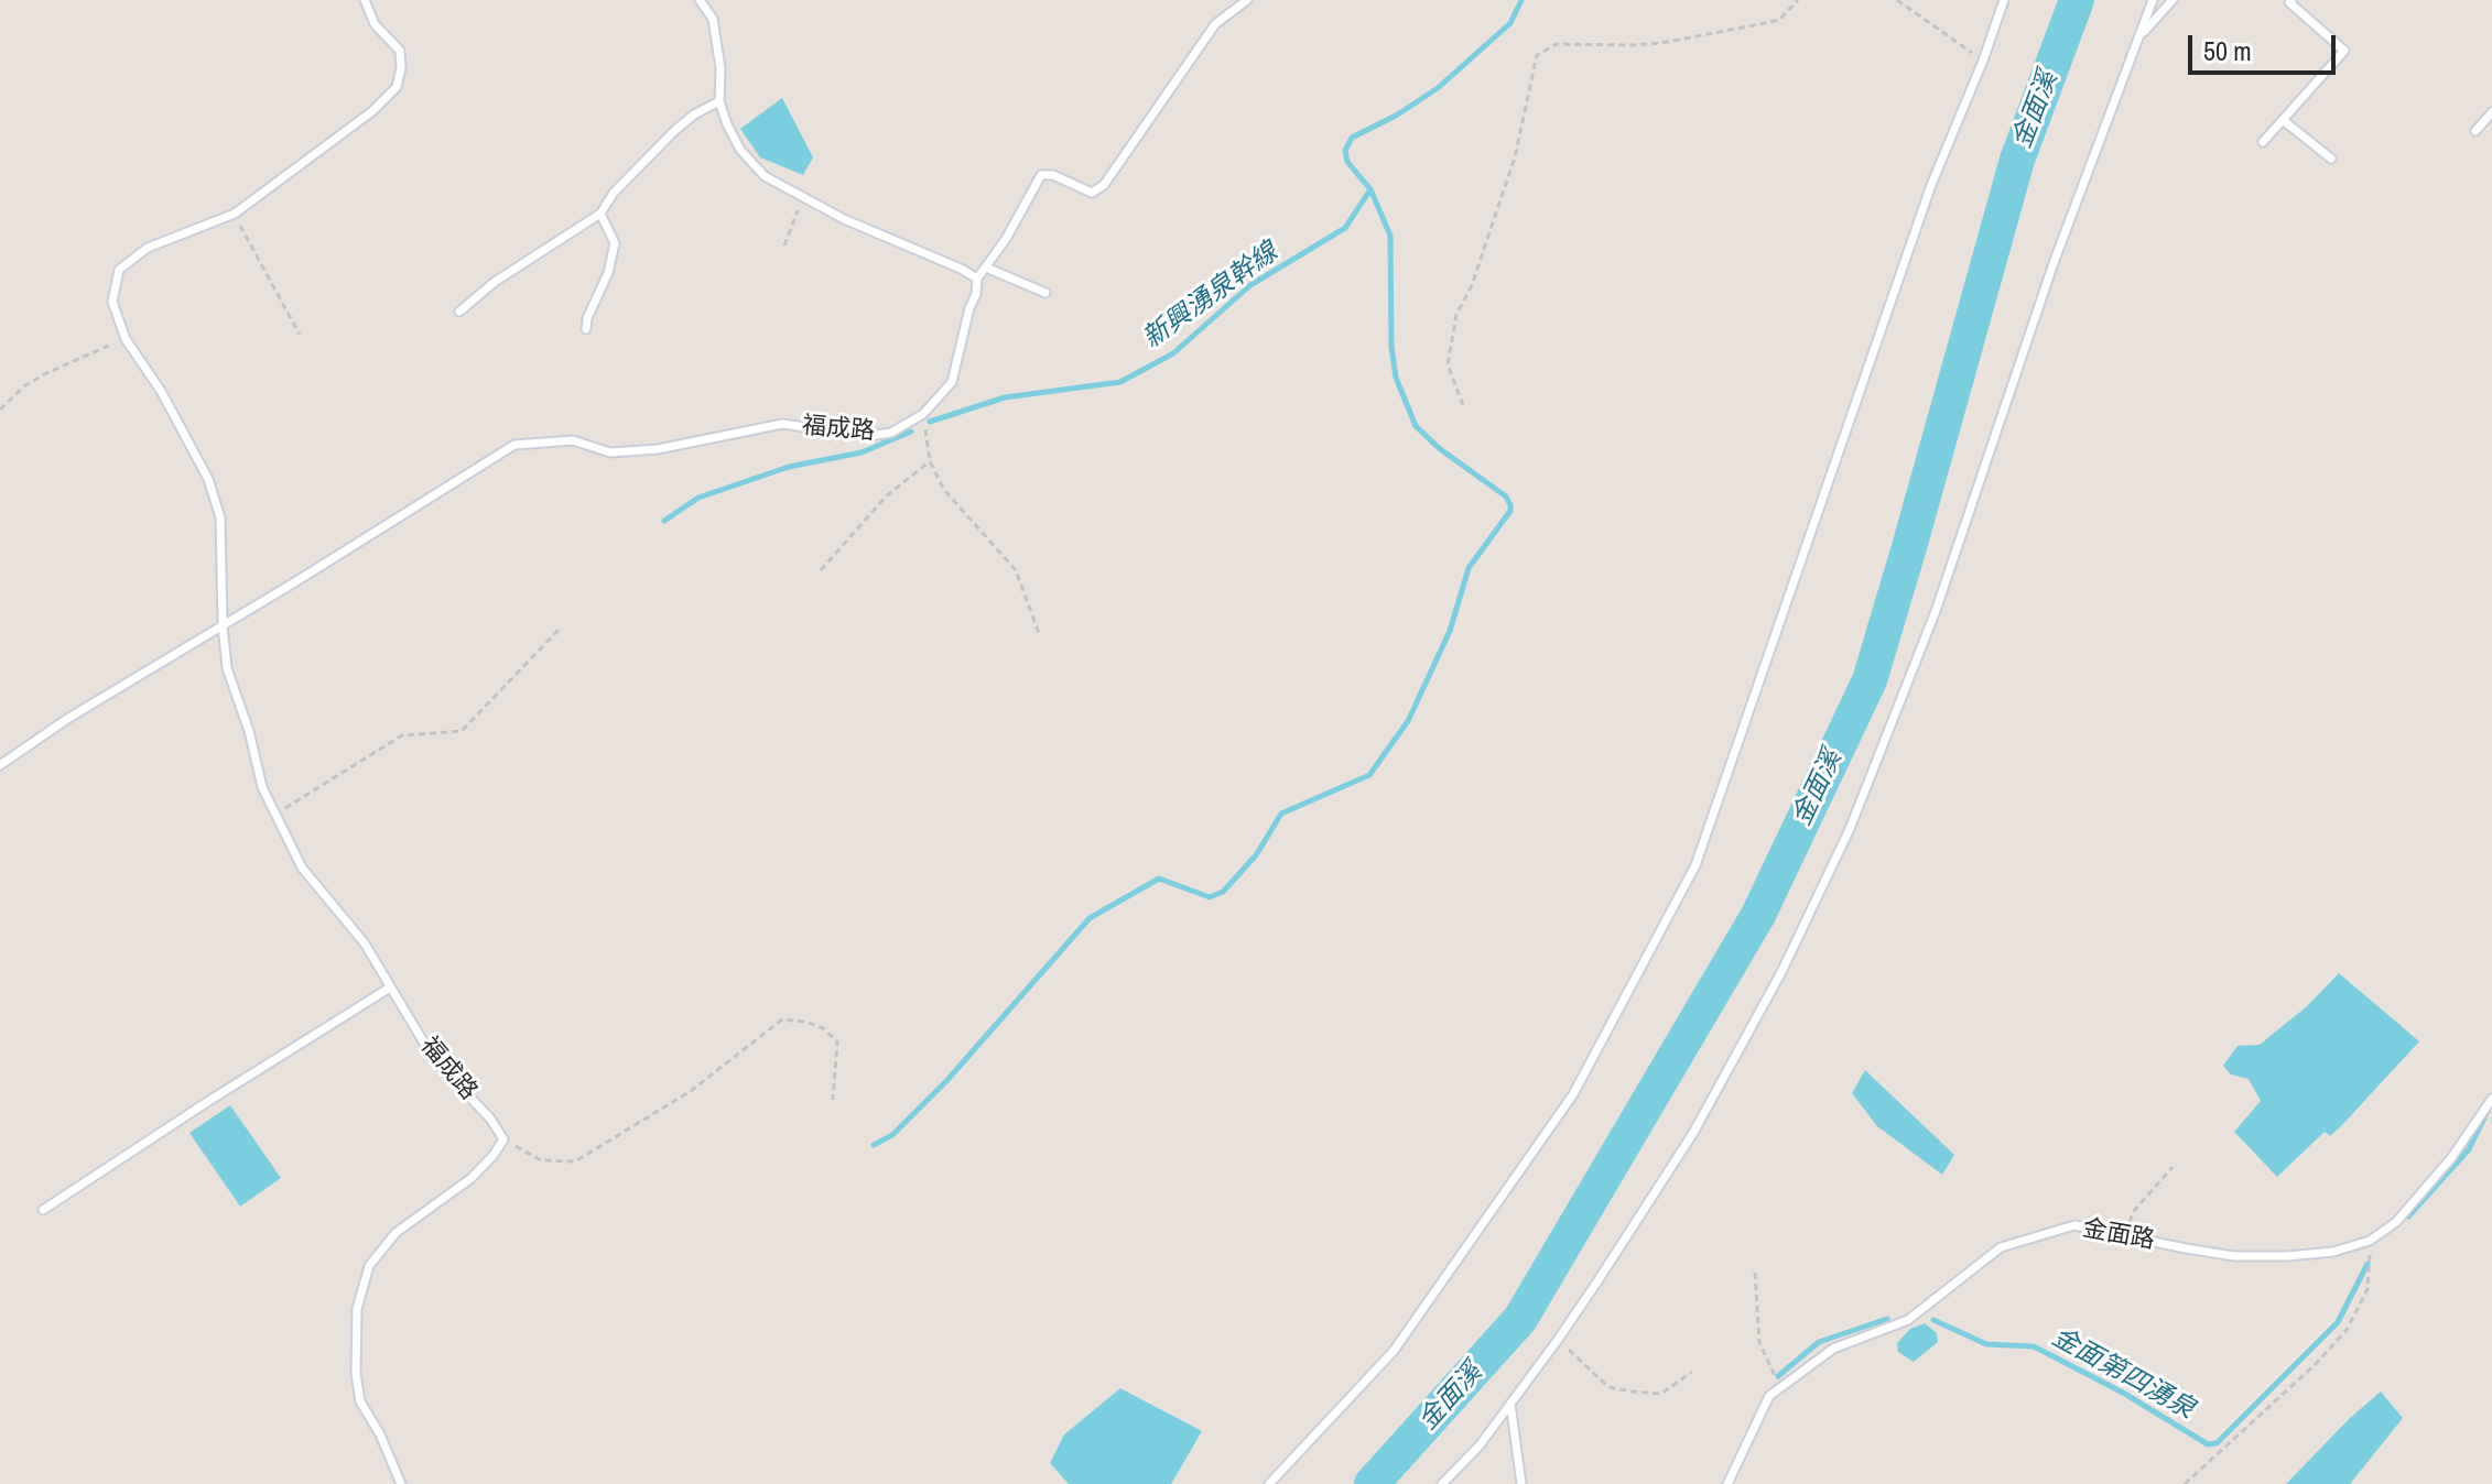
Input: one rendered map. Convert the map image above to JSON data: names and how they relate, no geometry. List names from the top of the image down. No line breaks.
{"streets":{"lane":["福成路","金面路"]},"water":["金面溪","新興湧泉幹線","金面第四湧泉"],"scale_bar":"50 m"}
